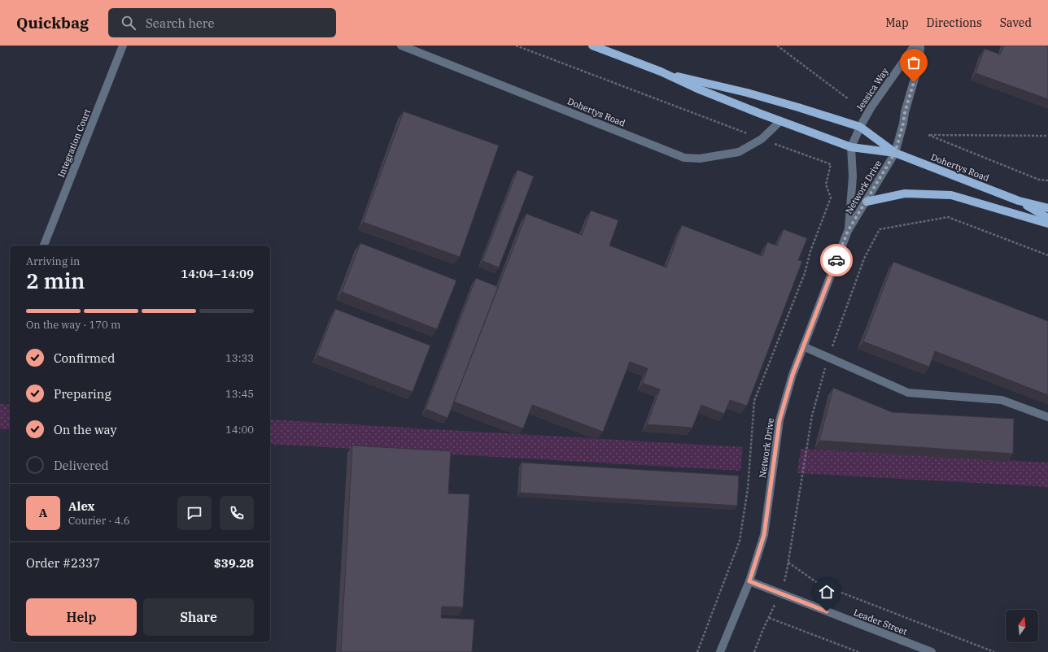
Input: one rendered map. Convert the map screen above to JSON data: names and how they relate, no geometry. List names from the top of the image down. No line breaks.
{"streets":{"main road":["Dohertys Road"],"street":["Jessica Way","Integration Court","Network Drive","Leader Street"]},"crossings":[["Jessica Way","Dohertys Road"],["Jessica Way","Network Drive"],["Dohertys Road","Network Drive"],["Network Drive","Leader Street"]],"north":"top","page":{"header":"Quickbag","search":"Search here","nav":["Map","Directions","Saved"],"heading":["2 min","Arriving in","14:04–14:09"],"panel":["Alex","Courier · 4.6","Order #2337","$39.28"],"bar":"On the way · 170 m","list":[["Confirmed","13:33"],["Preparing","13:45"],["On the way","14:00"],"Delivered"],"round":"A","buttons":["Help","Share"]}}
